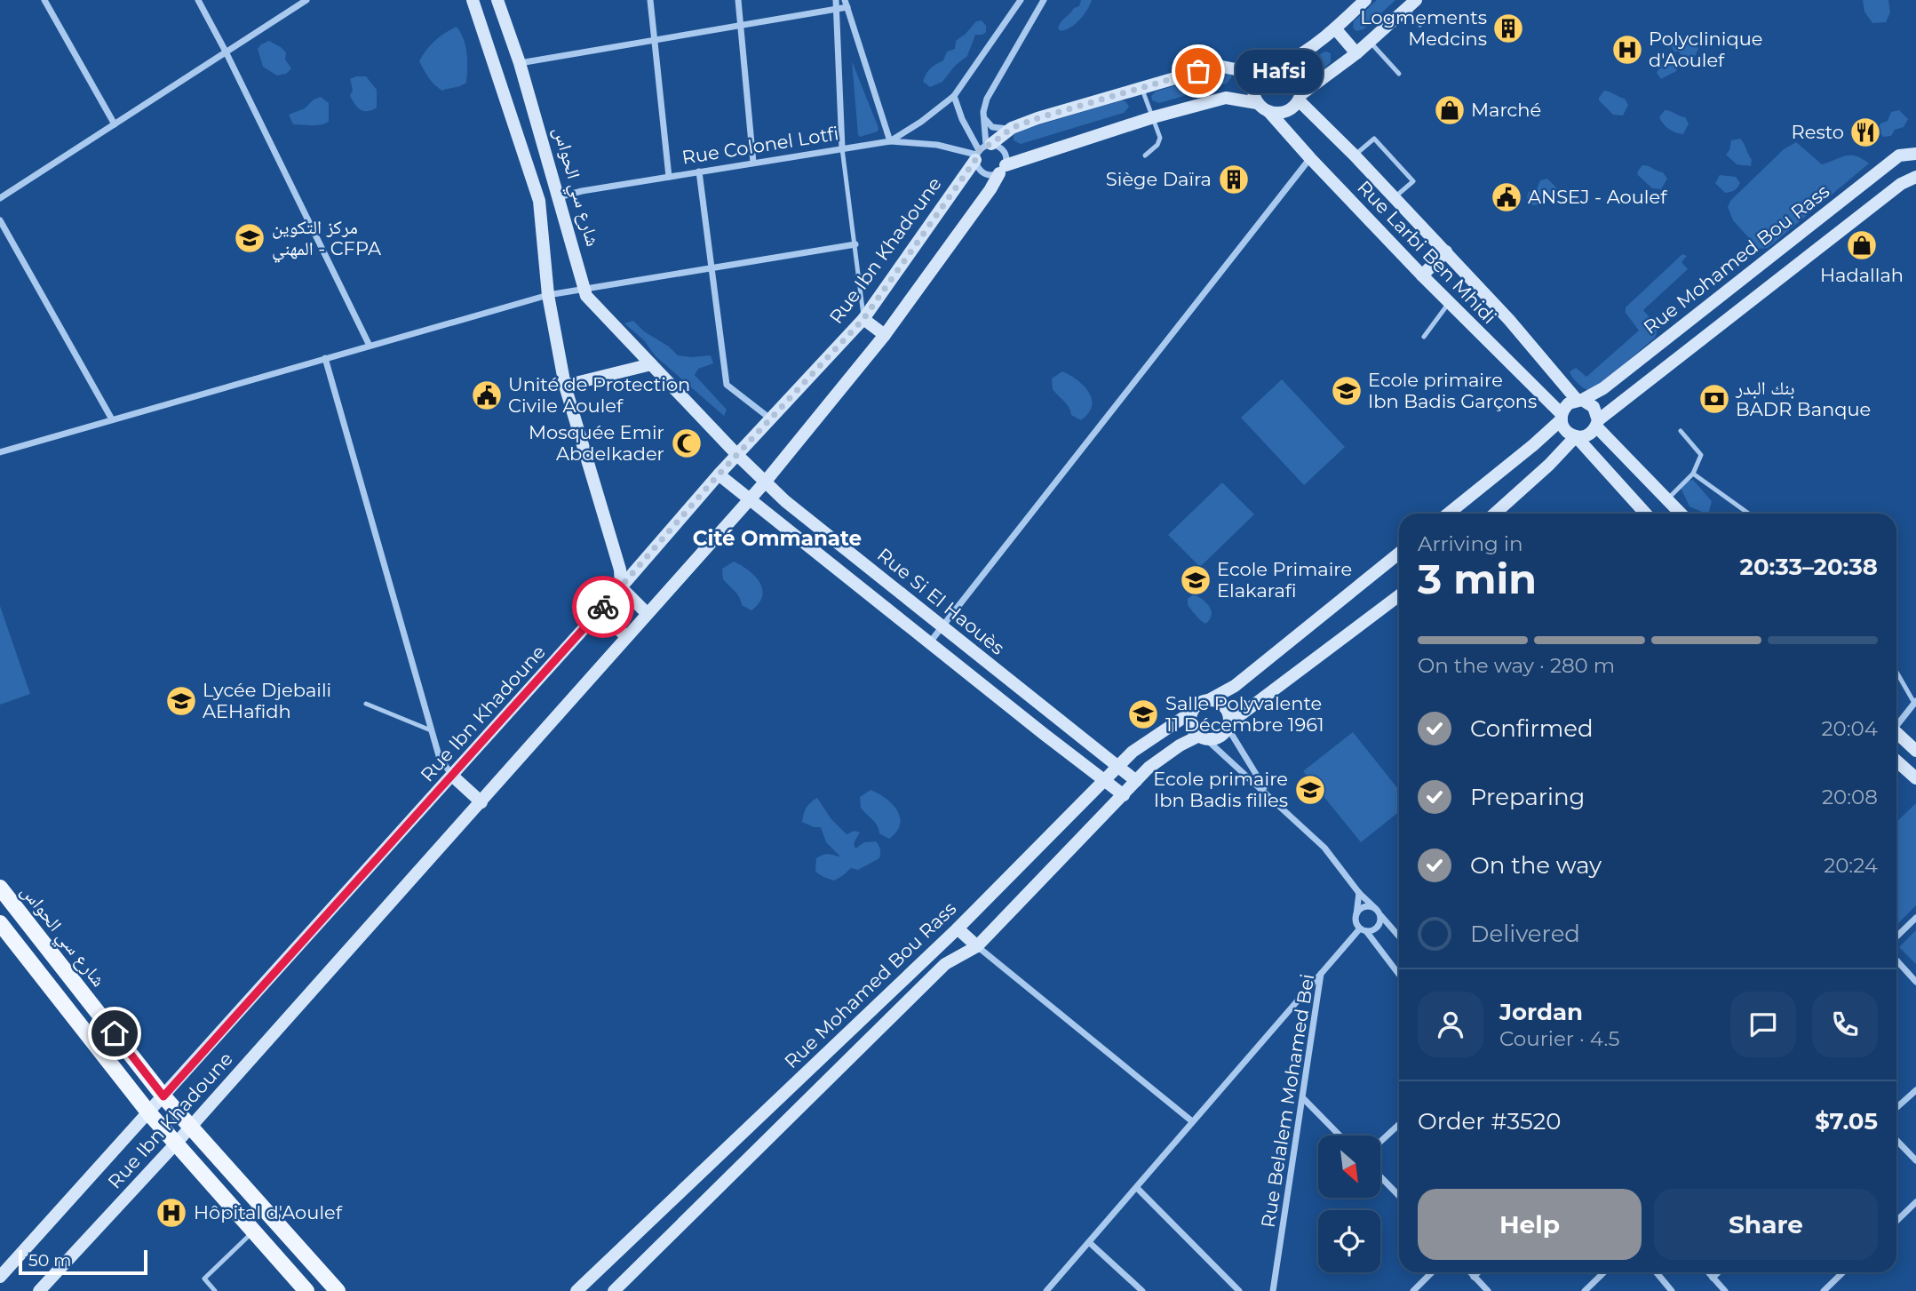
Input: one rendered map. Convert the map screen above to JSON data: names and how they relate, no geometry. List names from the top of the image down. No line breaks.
{"streets":{"main road":["شارع سي الحواس"],"street":["Rue Colonel Lotfi","Rue Ibn Khadoune","Rue Larbi Ben Mhidi","Rue Mohamed Bou Rass","Rue Si El Haouès","Rue Belalem Mohamed Bei"]},"crossings":[["Rue Colonel Lotfi","شارع سي الحواس"],["شارع سي الحواس","Rue Ibn Khadoune"],["شارع سي الحواس","Rue Si El Haouès"],["Rue Ibn Khadoune","Rue Si El Haouès"],["Rue Larbi Ben Mhidi","Rue Mohamed Bou Rass"],["Rue Mohamed Bou Rass","Rue Si El Haouès"]],"districts":["Cité Ommanate"],"places":{"building":["Logmements Medcins","Siège Daïra"],"hospital":["Polyclinique d'Aoulef","Hôpital d'Aoulef"],"other":["Hafsi"],"shop":["Marché","Hadallah"],"restaurant":["Resto"],"public building":["ANSEJ - Aoulef","Unité de Protection Civile Aoulef"],"school or university":["مركز التكوين المهني - CFPA","Ecole primaire Ibn Badis Garçons","Ecole Primaire Elakarafi","Lycée Djebaili AEHafidh","Salle Polyvalente 11 Décembre 1961","Ecole primaire Ibn Badis filles"],"bank":["بنك البدر BADR Banque"],"mosque":["Mosquée Emir Abdelkader"]},"scale_bar":"50 m","north":"bottom right","page":{"bubble":"Hafsi","heading":["3 min","Arriving in","20:33–20:38"],"panel":["Jordan","Courier · 4.5","Order #3520","$7.05"],"bar":"On the way · 280 m","list":[["Confirmed","20:04"],["Preparing","20:08"],["On the way","20:24"],"Delivered"],"buttons":["Help","Share"],"scale":"50 m"}}
